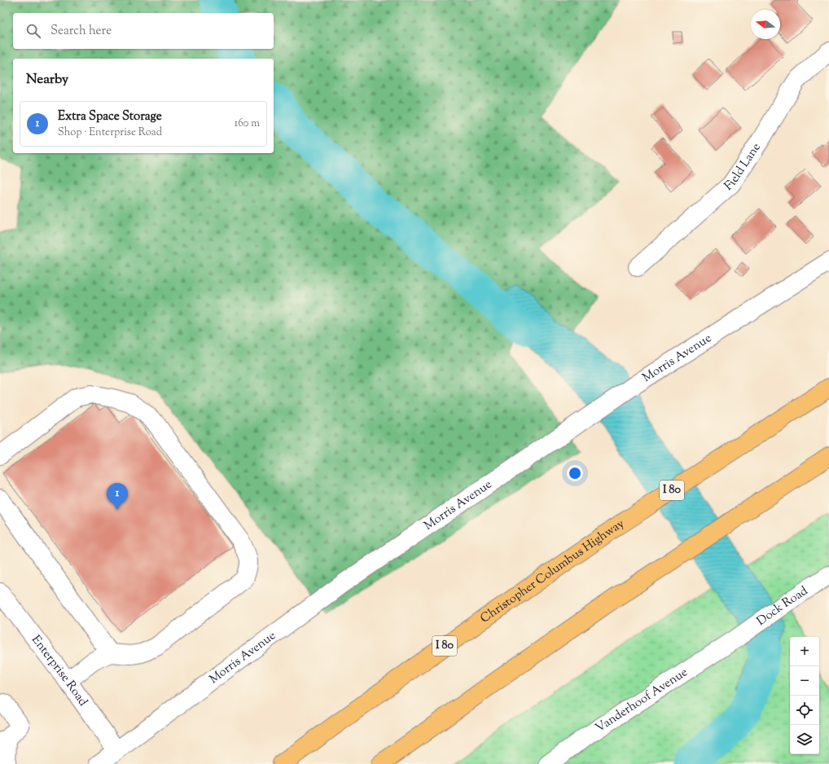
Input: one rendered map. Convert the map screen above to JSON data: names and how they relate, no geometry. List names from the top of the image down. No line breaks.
{"streets":{"highway":["I 80","Christopher Columbus Highway"],"street":["Field Lane","Morris Avenue","Dock Road","Enterprise Road","Vanderhoof Avenue"]},"crossings":[["Morris Avenue","Enterprise Road"],["Dock Road","Vanderhoof Avenue"]],"north":"left","page":{"search":"Search here","heading":"Nearby","list":[{"mark":"1","name":"Extra Space Storage","note":"Shop · Enterprise Road","value":"160 m"}],"pins":"1","map_buttons":["+","−"]}}
